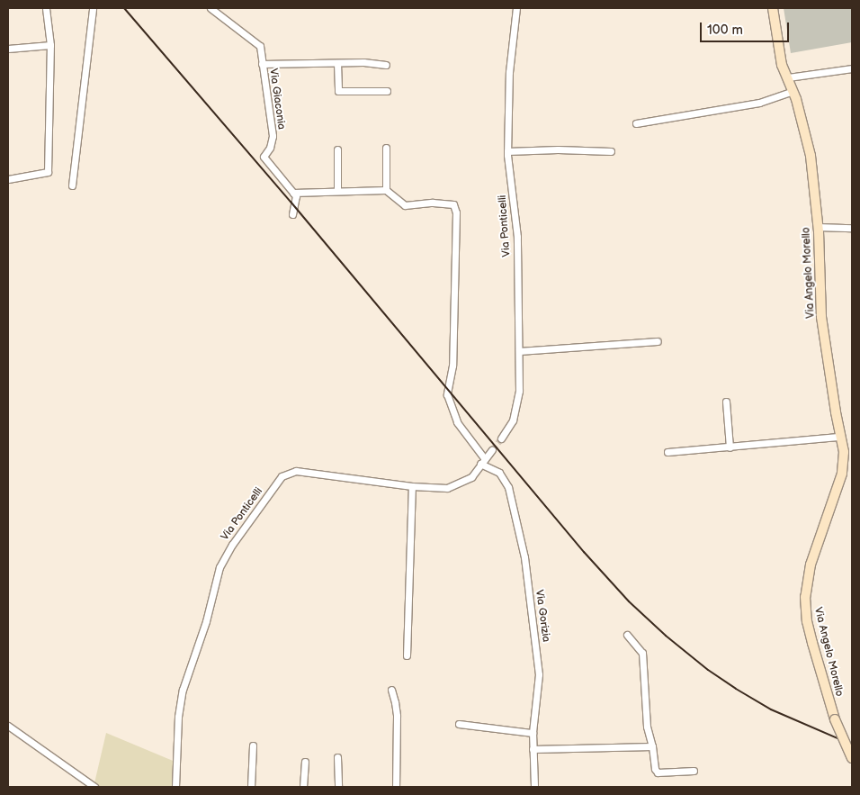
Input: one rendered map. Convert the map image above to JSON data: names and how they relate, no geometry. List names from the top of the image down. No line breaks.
{"streets":{"street":["Via Giaconia","Via Ponticelli","Via Angelo Morello","Via Gorizia"]},"crossings":[["Via Ponticelli","Via Gorizia"]],"scale_bar":"100 m"}
